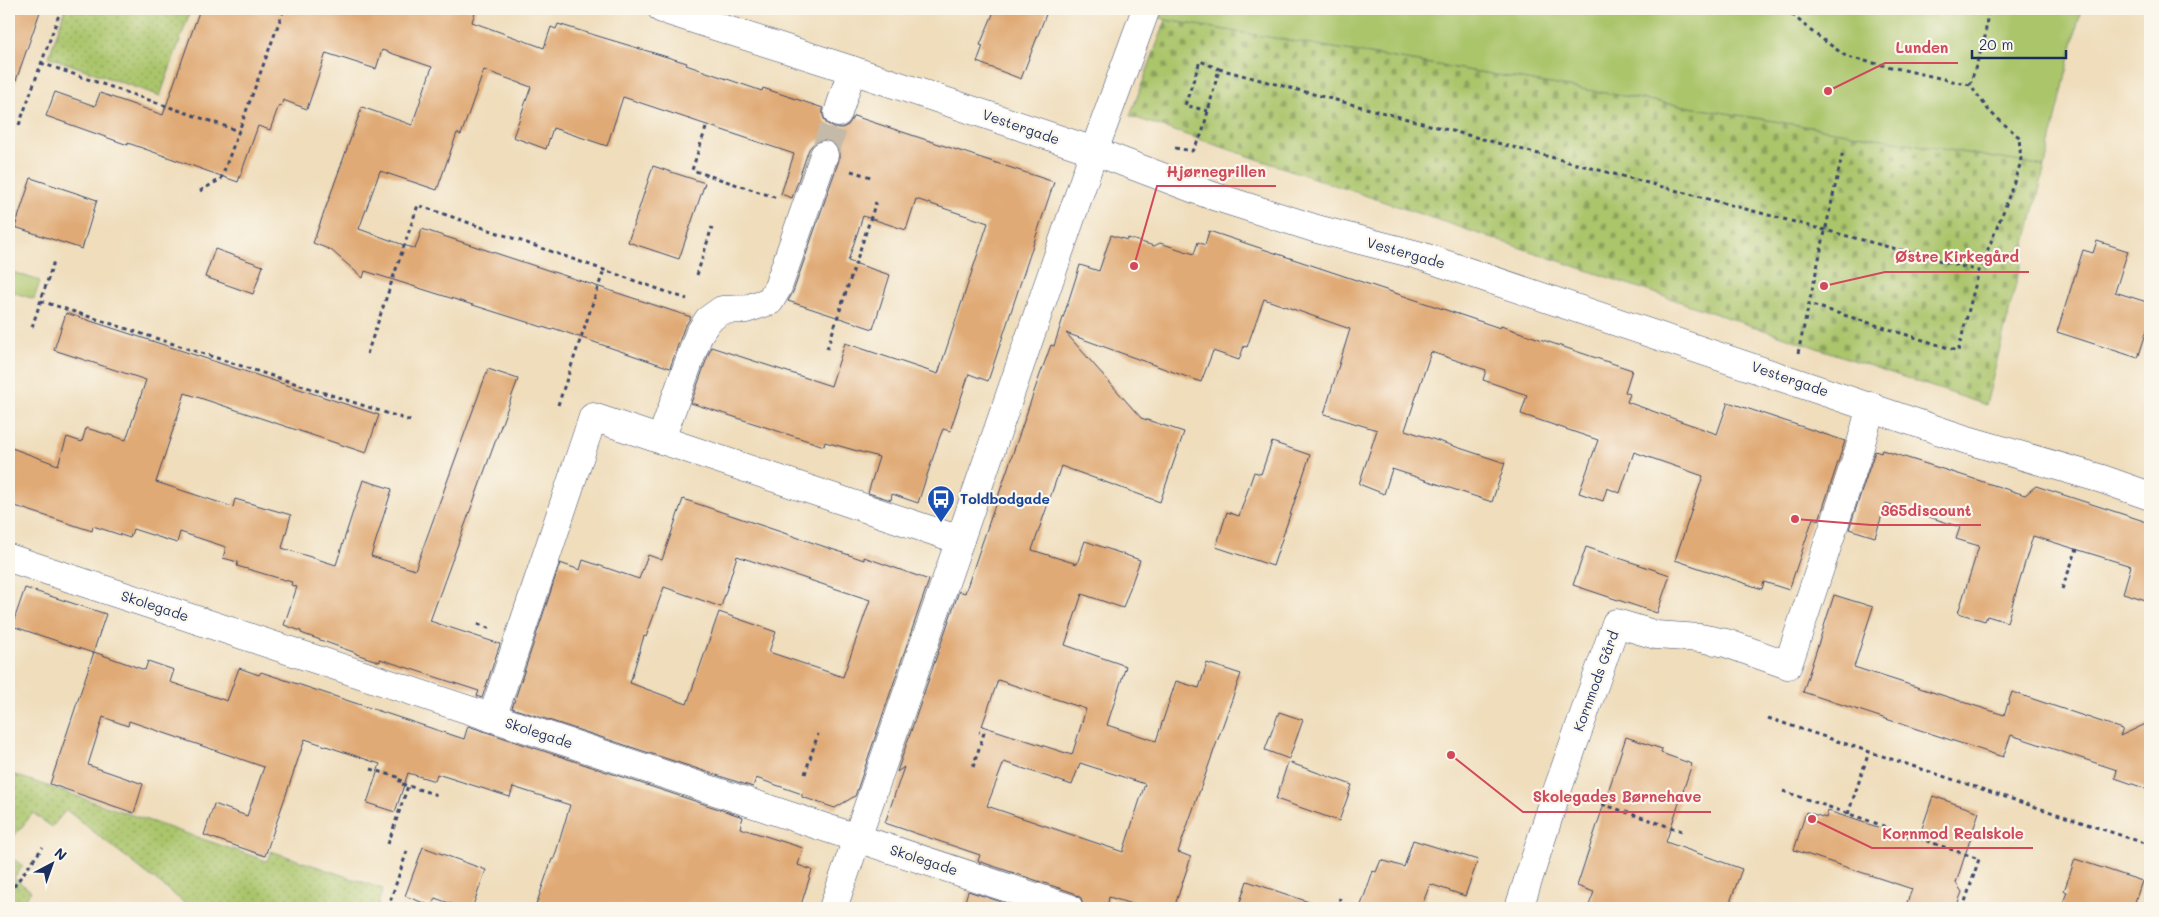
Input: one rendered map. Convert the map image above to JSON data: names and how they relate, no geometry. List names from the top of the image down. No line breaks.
{"streets":{"street":["Vestergade","Skolegade","Kornmods Gård"]},"crossings":[["Vestergade","Kornmods Gård"]],"places":{"other":["Lunden","Hjørnegrillen","Østre Kirkegård","365discount","Skolegades Børnehave","Kornmod Realskole"],"bus stop":["Toldbodgade"]},"scale_bar":"20 m","north":"top right"}
